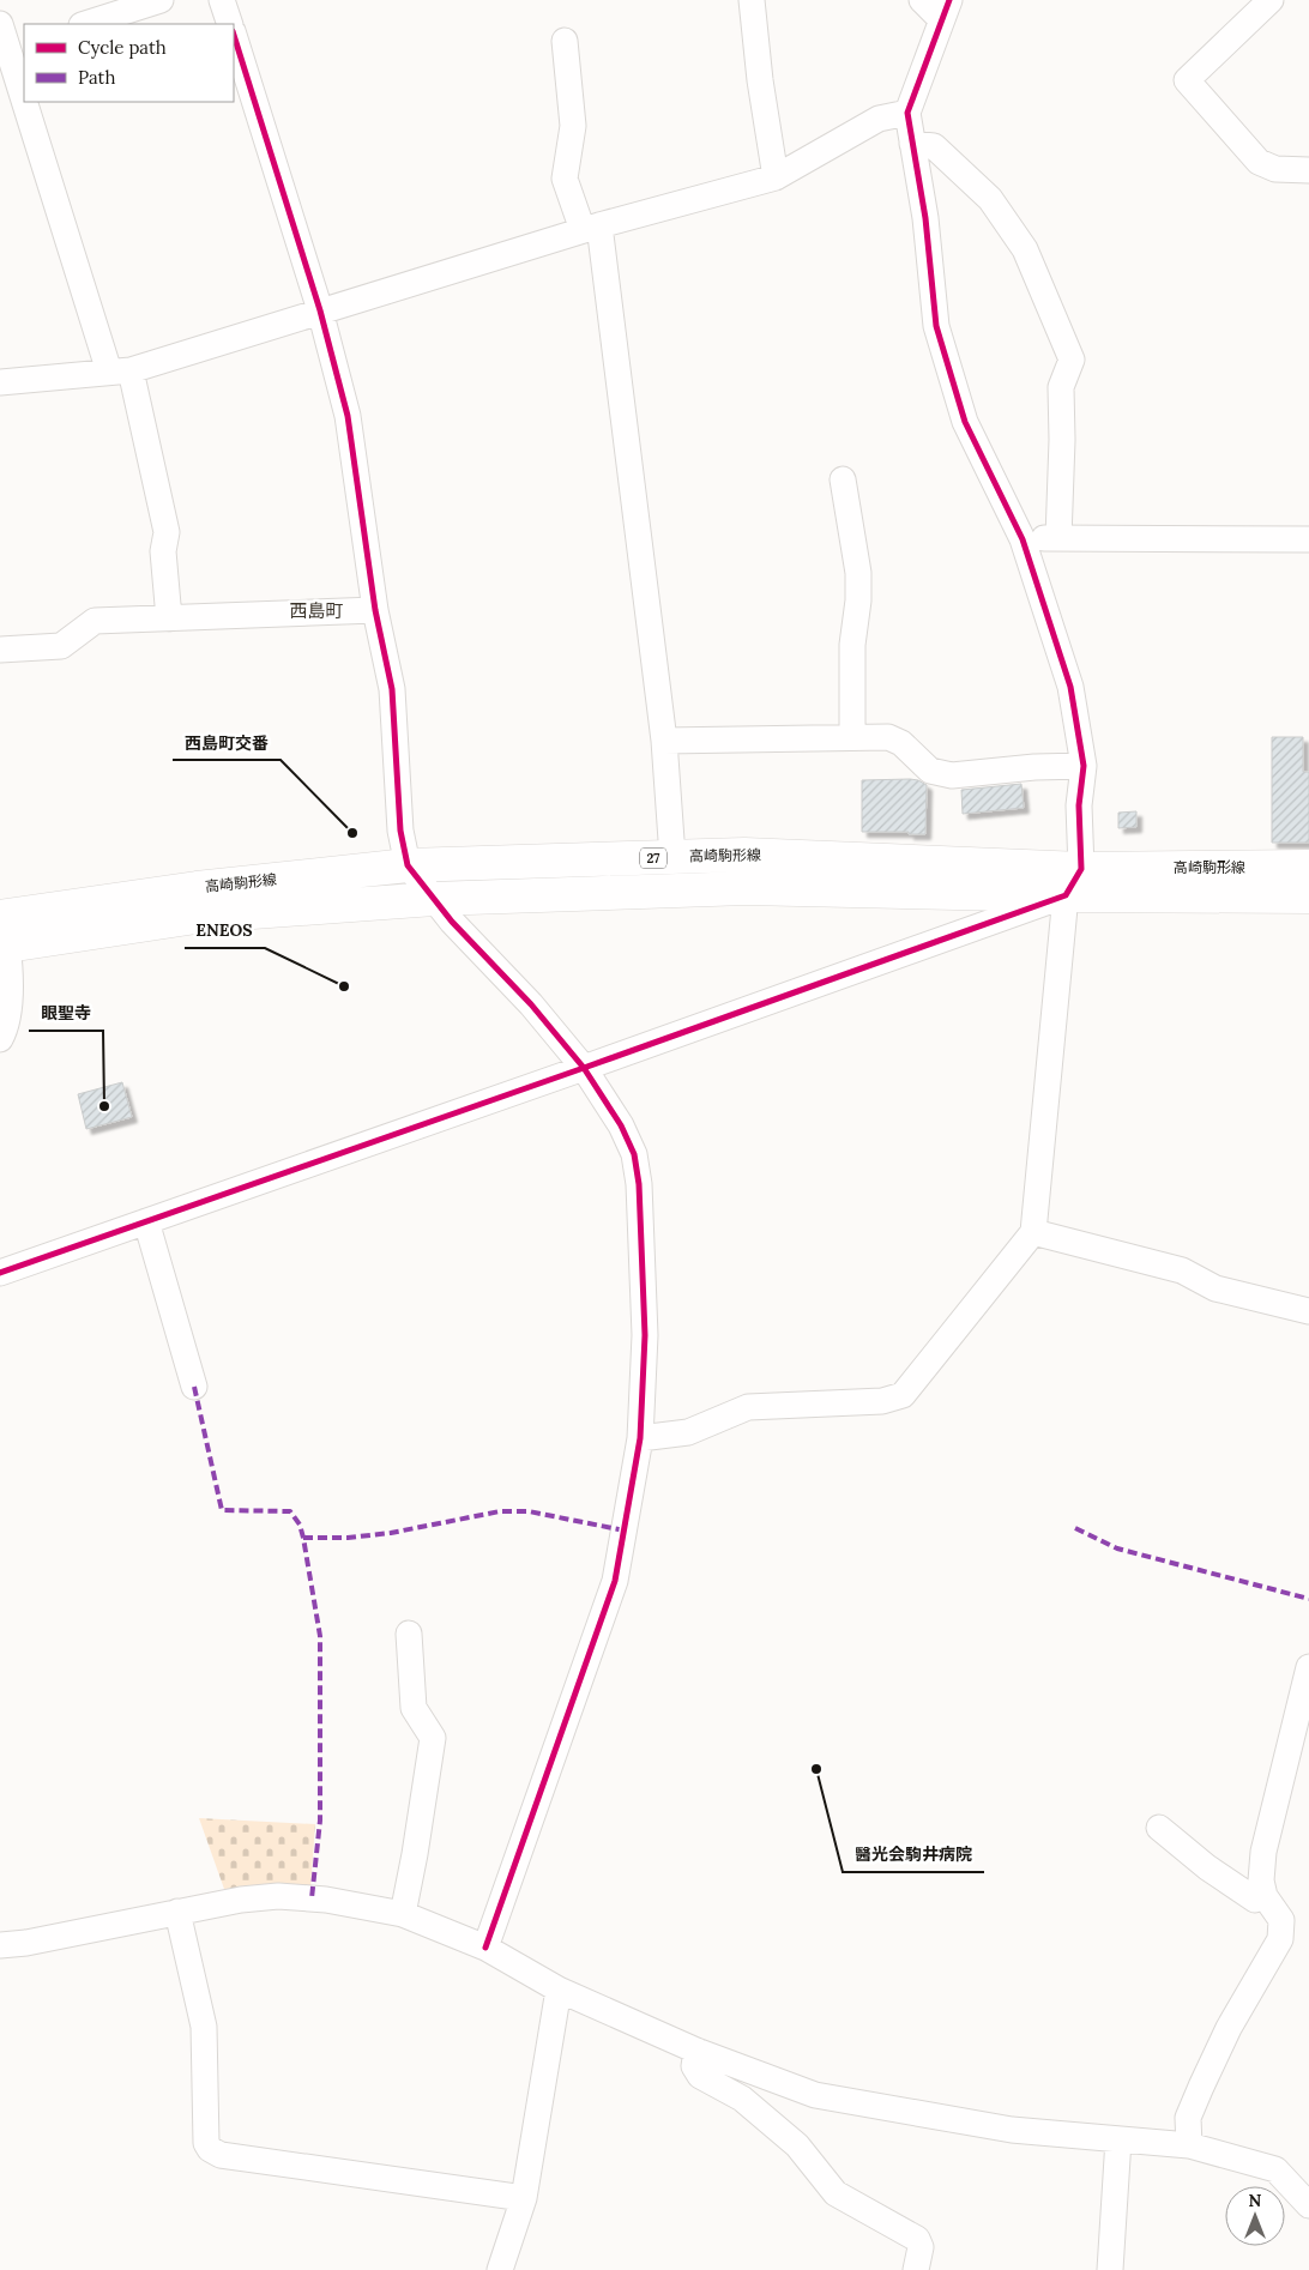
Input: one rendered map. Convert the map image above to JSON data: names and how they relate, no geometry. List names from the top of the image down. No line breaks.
{"streets":{"main road":["高崎駒形線","27"]},"districts":["西島町"],"places":["西島町交番","ENEOS","眼聖寺","醫光会駒井病院"],"legend":["Cycle path","Path"],"north":"top"}
